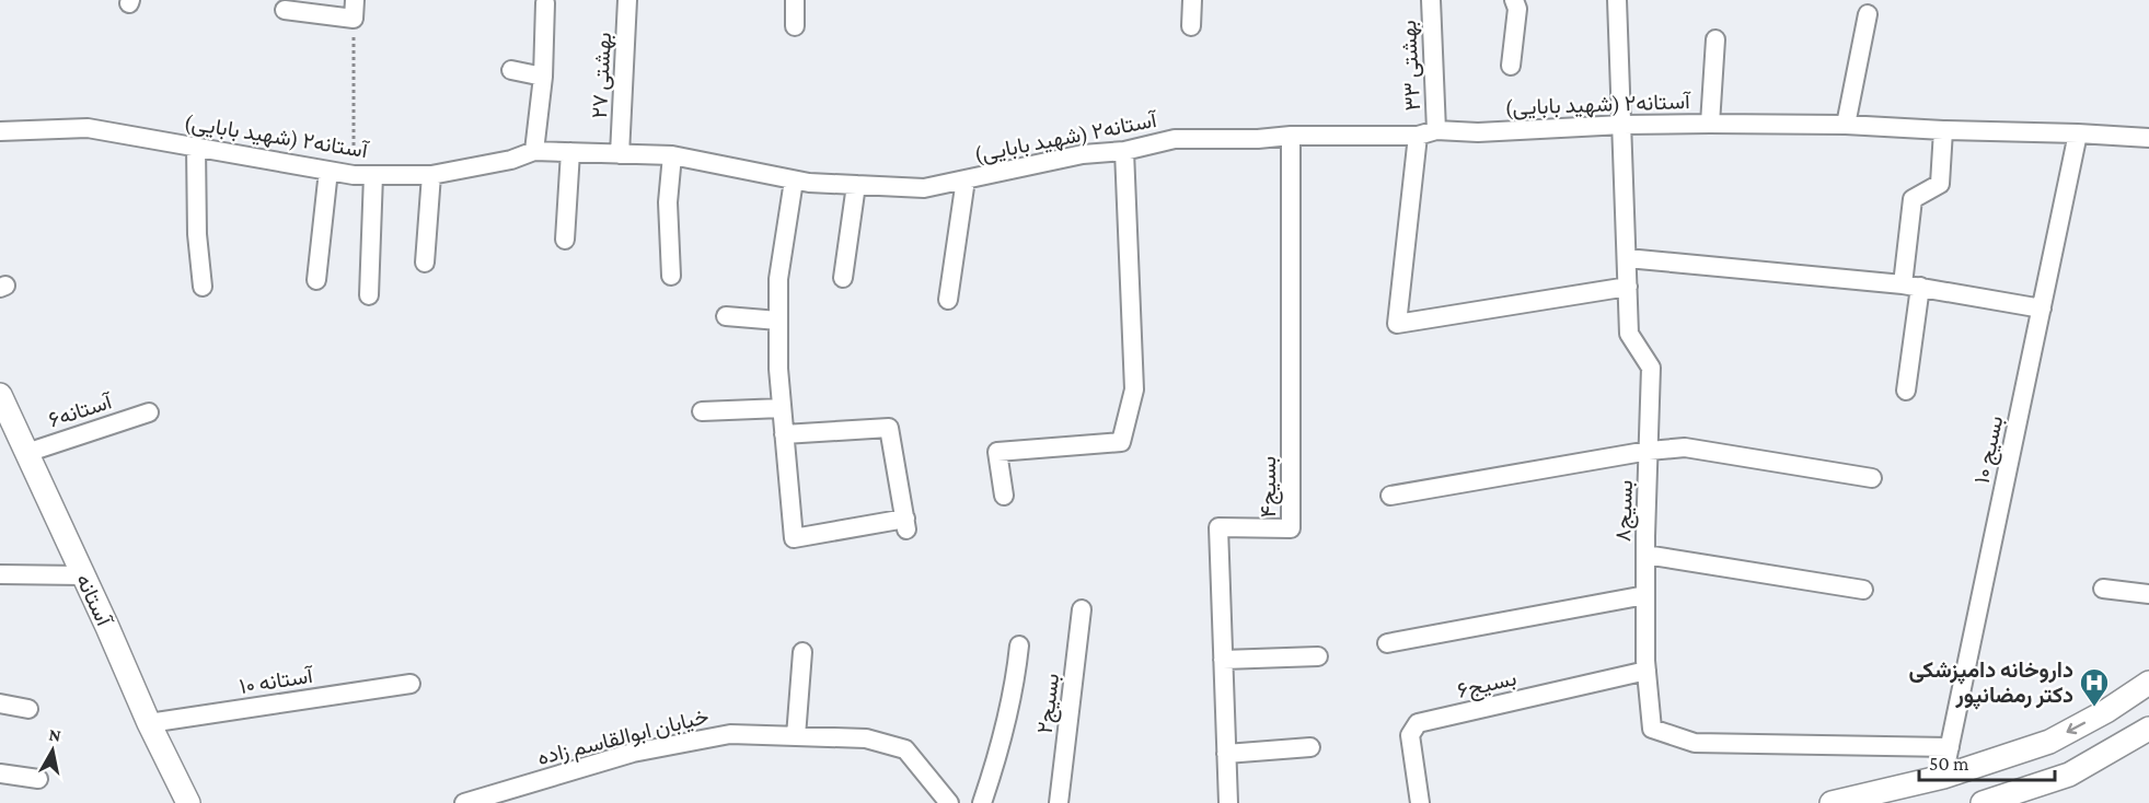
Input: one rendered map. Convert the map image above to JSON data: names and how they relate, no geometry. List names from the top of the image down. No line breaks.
{"streets":{"main road":["آستانه"],"street":["بهشتی ۳۳","بهشتی ۲۷","آستانه۲ (شهید بابایی)","آستانه۶","بسیج ۱۰","بسیج۴","بسیج۸","آستانه ۱۰","بسیج۶","بسیج۲","خیابان ابوالقاسم زاده"]},"crossings":[["بهشتی ۳۳","آستانه۲ (شهید بابایی)"],["بهشتی ۲۷","آستانه۲ (شهید بابایی)"],["آستانه۲ (شهید بابایی)","بسیج ۱۰"],["آستانه۲ (شهید بابایی)","بسیج۴"],["آستانه۲ (شهید بابایی)","بسیج۸"],["آستانه۶","آستانه"],["بسیج ۱۰","بسیج۸"],["بسیج۸","بسیج۶"],["آستانه","آستانه ۱۰"]],"places":{"hospital":["داروخانه دامپزشکی دکتر رمضانپور"]},"scale_bar":"50 m","north":"top"}
